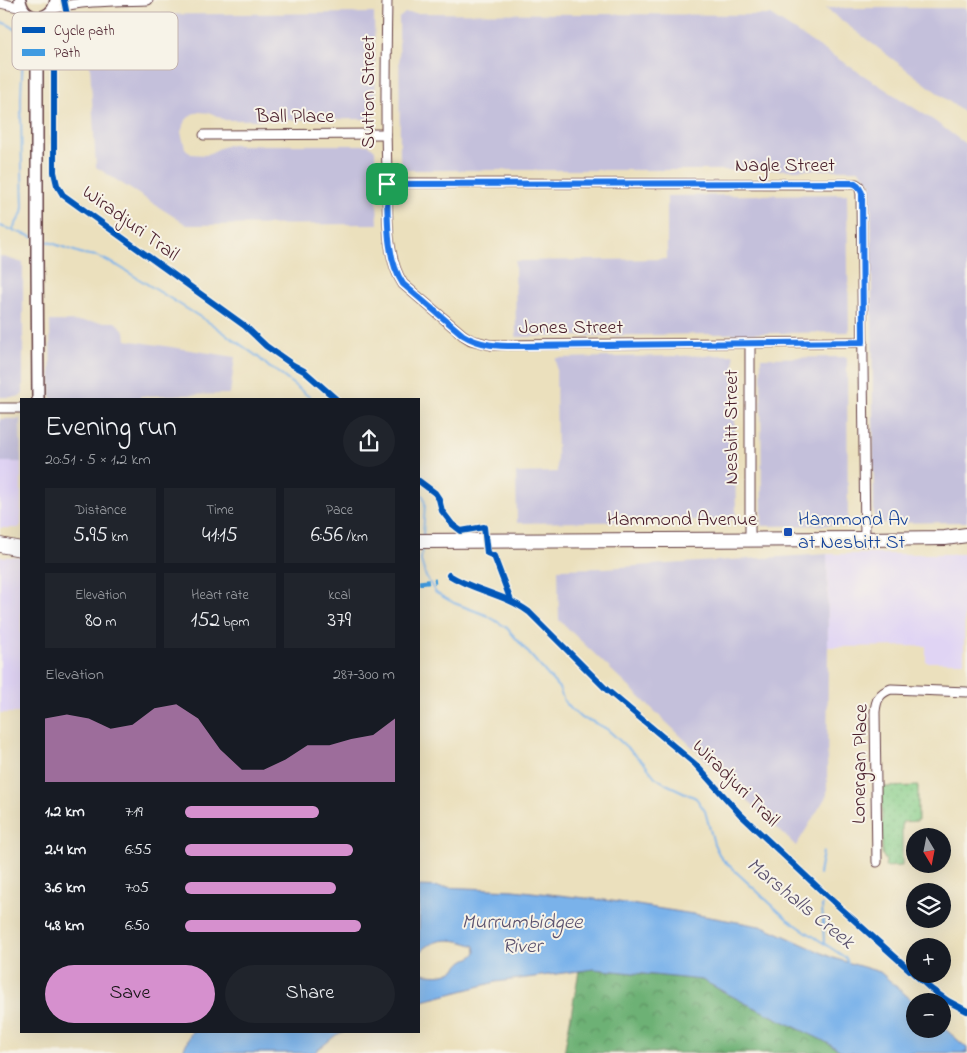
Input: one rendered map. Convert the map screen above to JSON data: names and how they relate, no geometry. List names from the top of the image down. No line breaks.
{"streets":{"highway":["Hammond Avenue"],"street":["Sutton Street","Ball Place","Nagle Street","Jones Street","Nesbitt Street","Lonergan Place"],"cycle path":["Wiradjuri Trail"]},"crossings":[["Sutton Street","Ball Place"],["Sutton Street","Nagle Street"],["Sutton Street","Jones Street"],["Nagle Street","Jones Street"],["Nagle Street","Hammond Avenue"],["Jones Street","Nesbitt Street"],["Nesbitt Street","Hammond Avenue"]],"water":["Marshalls Creek","Murrumbidgee River"],"places":{"transit":["Hammond Av at Nesbitt St"]},"legend":["Cycle path","Path"],"north":"bottom","page":{"heading":["Evening run","20:51 · 5 × 1.2 km"],"stats":[["Distance","5.95 km"],["Time","41:15"],["Pace","6:56 /km"],["Elevation","80 m"],["Heart rate","152 bpm"],["kcal","379"]],"chart":["Elevation","287–300 m"],"list":[{"name":"1.2 km","note":"7:19"},{"name":"2.4 km","note":"6:55"},{"name":"3.6 km","note":"7:05"},{"name":"4.8 km","note":"6:50"}],"map_buttons":["+","−"],"buttons":["Save","Share"]}}
